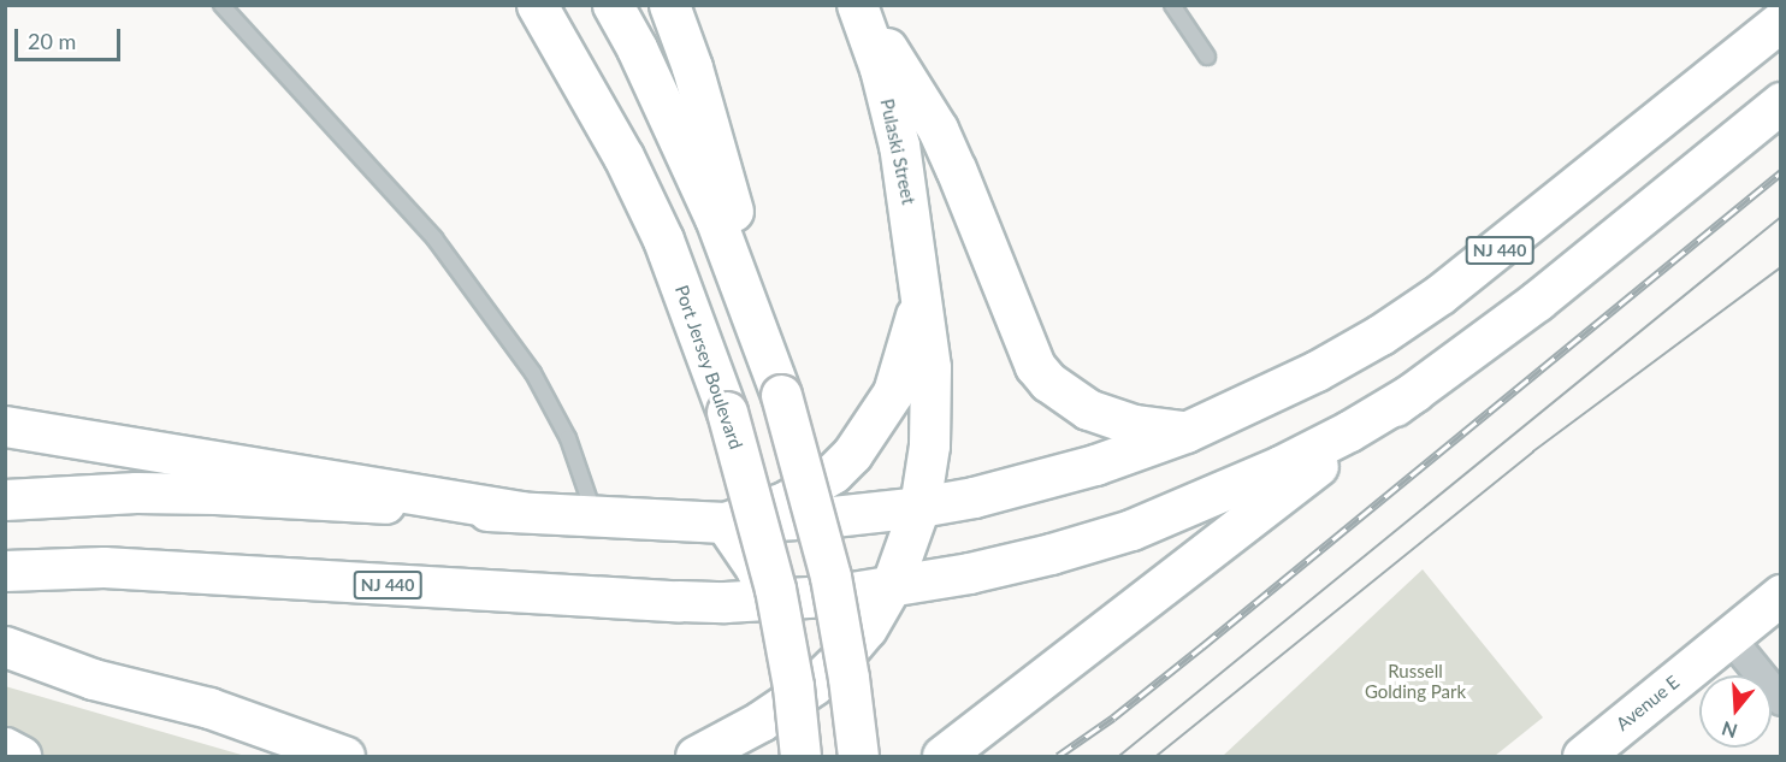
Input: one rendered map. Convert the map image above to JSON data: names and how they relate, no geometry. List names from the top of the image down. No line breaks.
{"streets":{"main road":["Pulaski Street","NJ 440","Port Jersey Boulevard","Avenue E"]},"crossings":[["Pulaski Street","NJ 440"]],"parks":["Russell Golding Park"],"scale_bar":"20 m","north":"bottom"}
